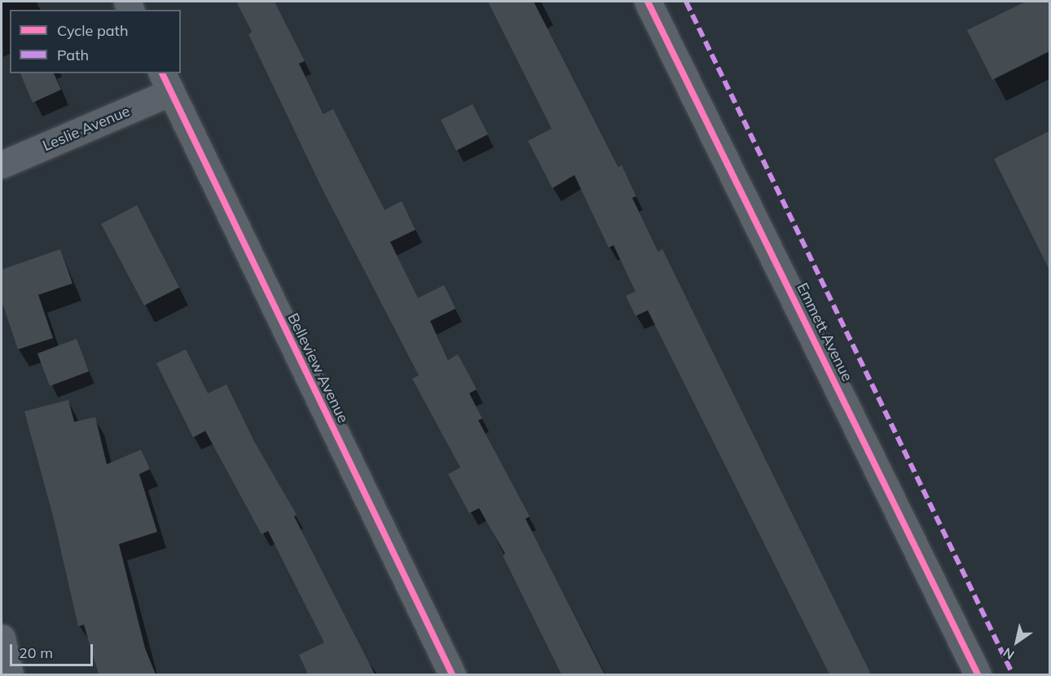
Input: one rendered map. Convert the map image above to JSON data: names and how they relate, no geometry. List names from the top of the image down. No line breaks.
{"streets":{"street":["Leslie Avenue","Emmett Avenue","Belleview Avenue"]},"crossings":[["Leslie Avenue","Belleview Avenue"]],"legend":["Cycle path","Path"],"scale_bar":"20 m","north":"bottom left"}
